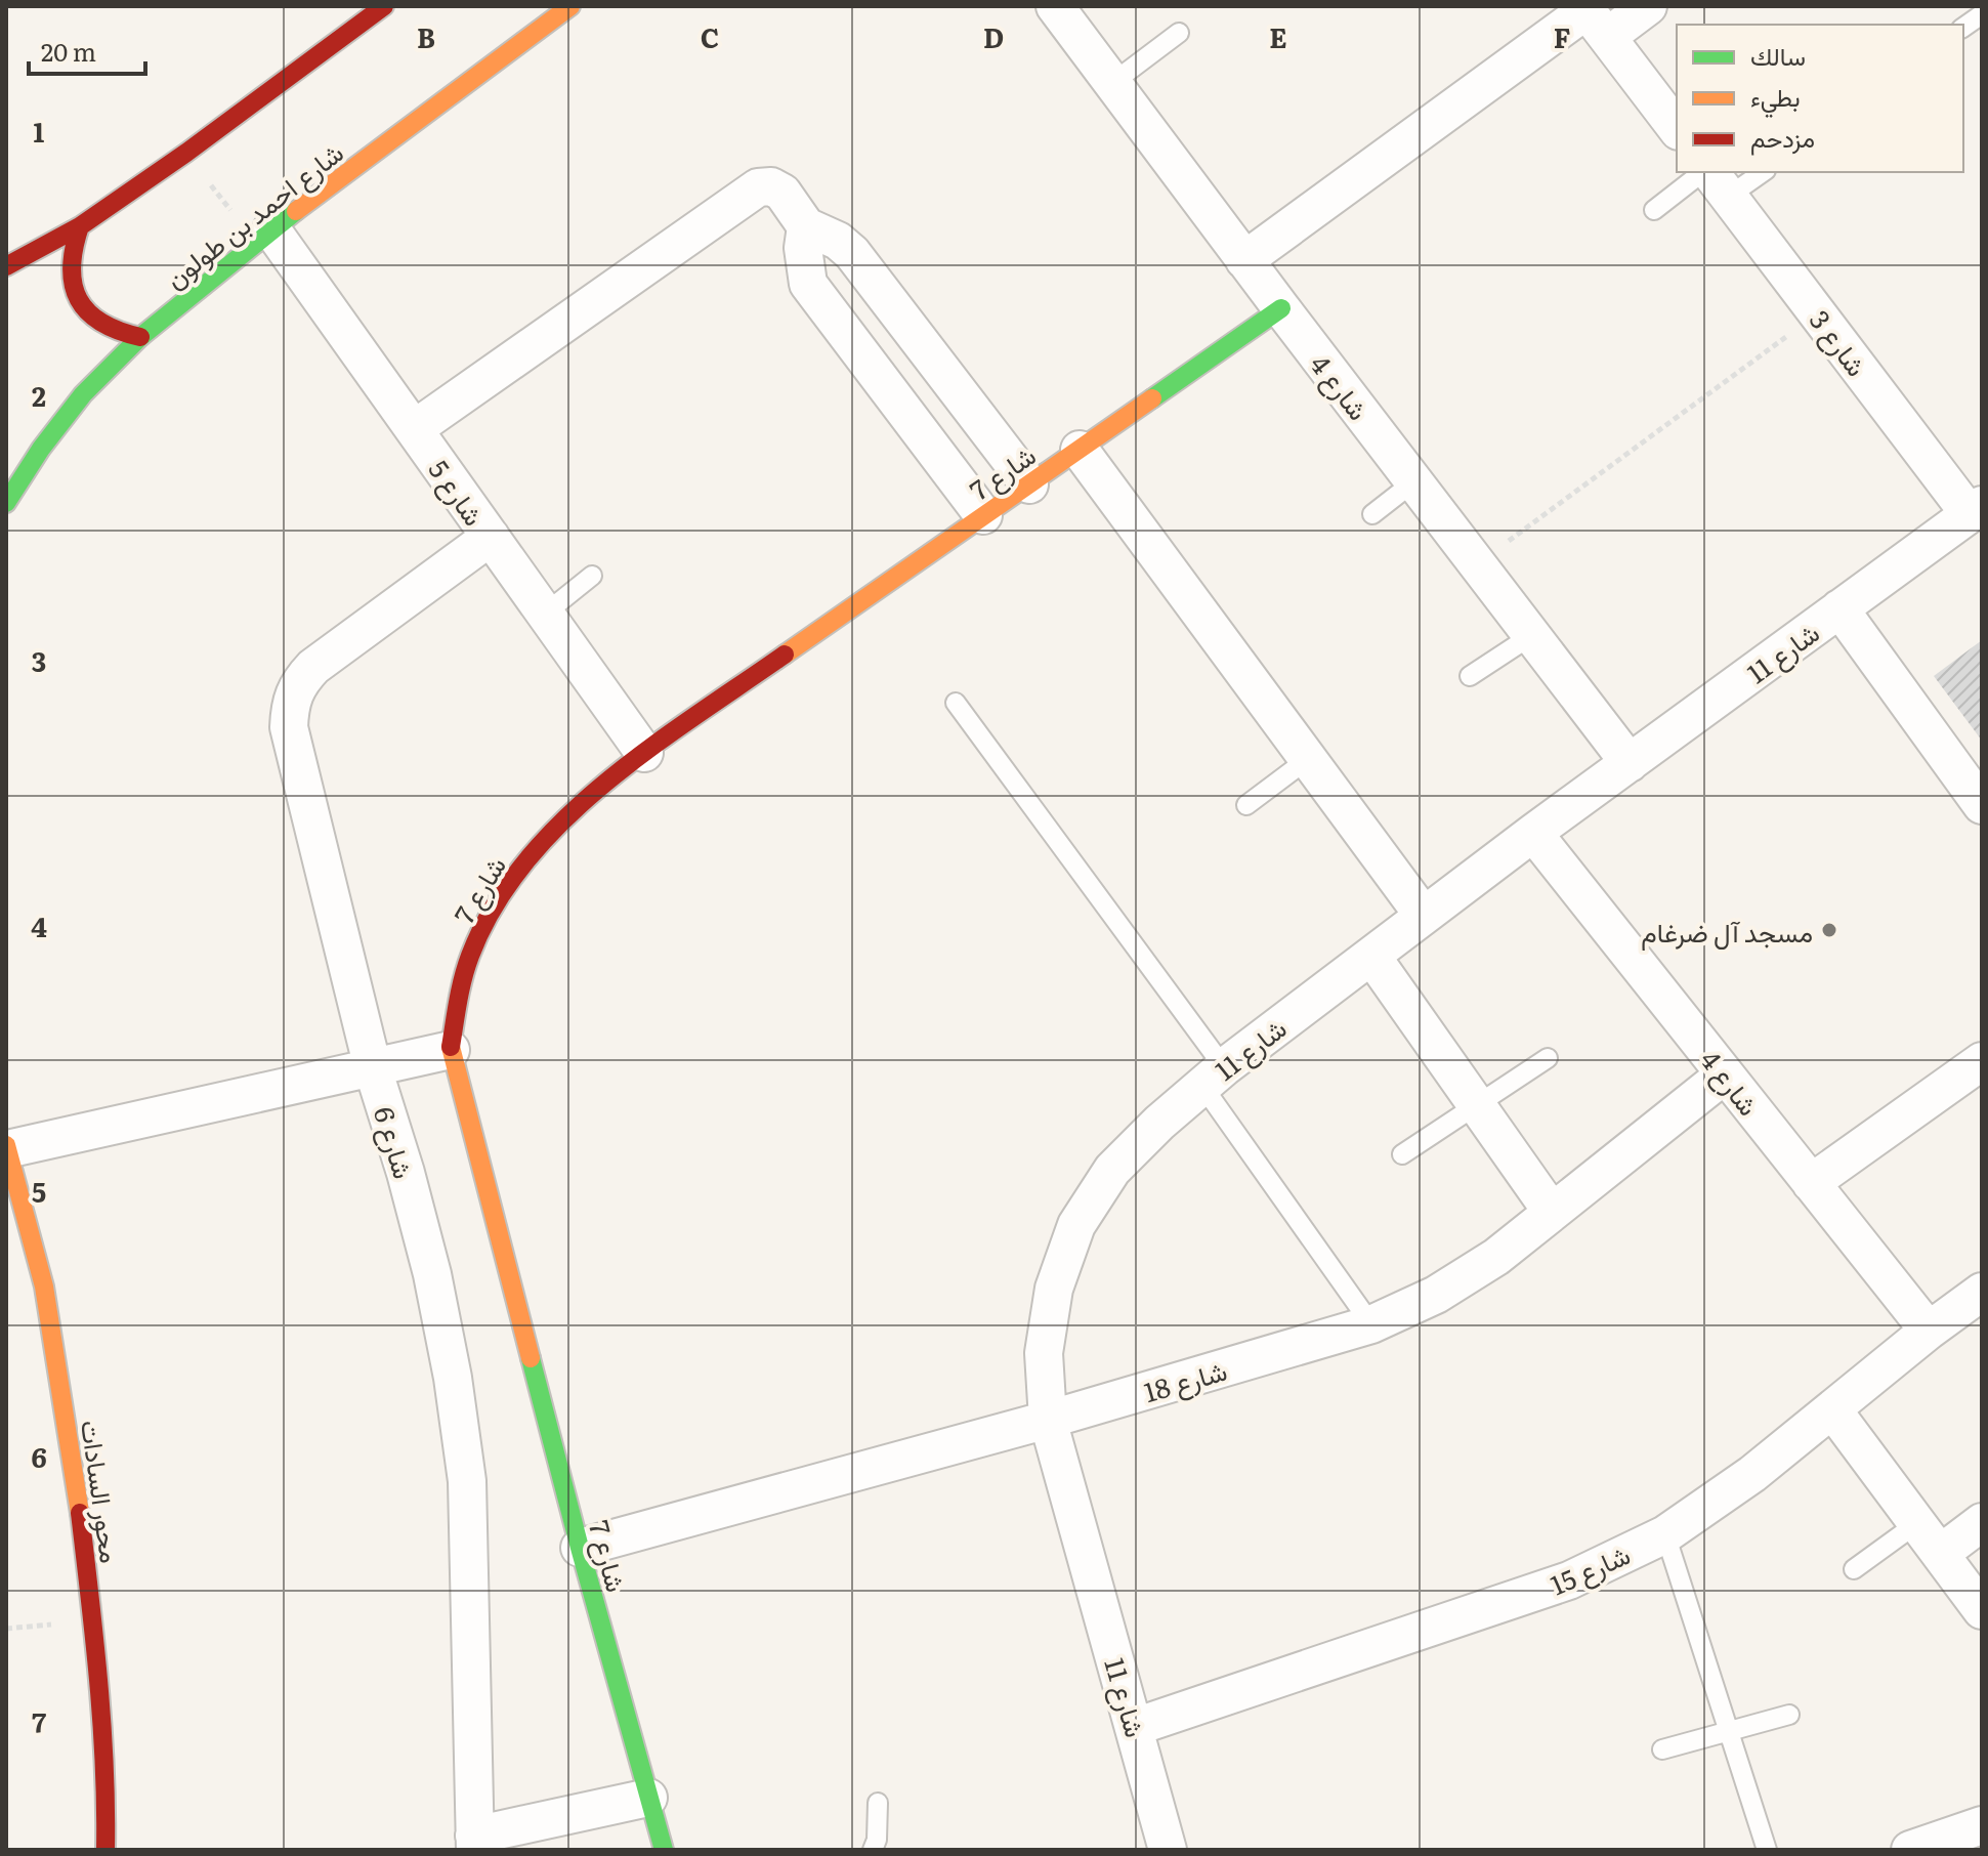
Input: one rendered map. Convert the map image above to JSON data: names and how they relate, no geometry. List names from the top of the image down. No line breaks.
{"streets":{"street":["شارع احمد بن طولون","شارع 3","شارع 4","شارع 7","شارع 5","شارع 11","شارع 6","شارع 18","محور السادات","شارع 15"]},"crossings":[["شارع احمد بن طولون","شارع 5"],["شارع 3","شارع 11"],["شارع 4","شارع 7"],["شارع 4","شارع 11"],["شارع 4","شارع 18"],["شارع 4","شارع 15"],["شارع 7","شارع 5"],["شارع 7","شارع 18"],["شارع 5","شارع 6"],["شارع 11","شارع 18"],["شارع 11","شارع 15"]],"places":["مسجد آل ضرغام"],"legend":["سالك","بطيء","مزدحم"],"scale_bar":"20 m","grid":{"columns":["B","C","D","E","F"],"rows":["1","2","3","4","5","6","7"]}}
